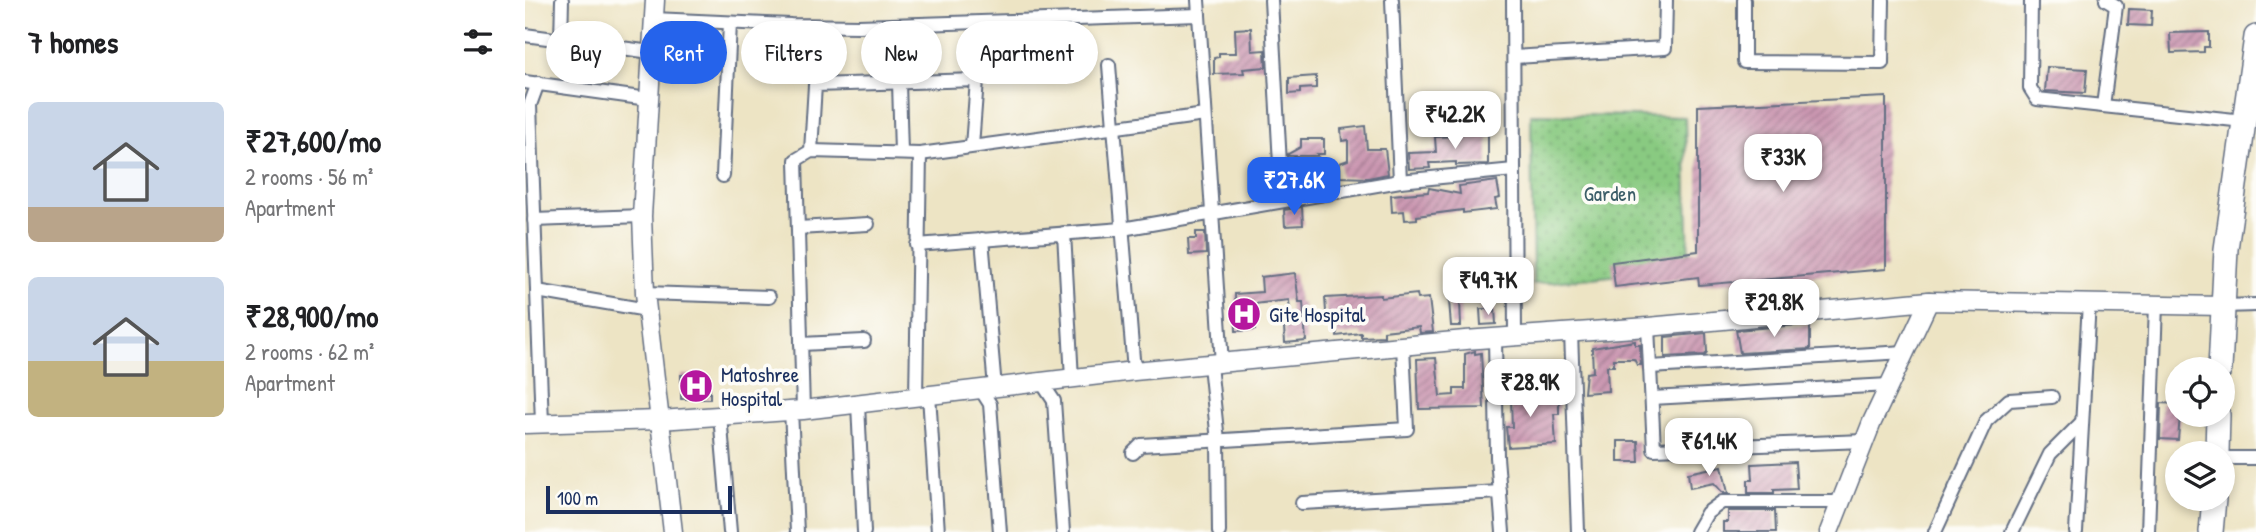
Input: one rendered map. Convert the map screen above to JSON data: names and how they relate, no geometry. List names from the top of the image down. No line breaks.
{"parks":["Garden"],"places":{"hospital":["Gite Hospital","Matoshree Hospital"]},"scale_bar":"100 m","page":{"heading":"7 homes","chip":["Buy","Rent","Filters","New","Apartment"],"list":[{"name":"₹27,600/mo","note":"2 rooms · 56 m² · Apartment"},{"name":"₹28,900/mo","note":"2 rooms · 62 m² · Apartment"}],"price":["₹42.2K","₹33K","₹27.6K","₹49.7K","₹29.8K","₹28.9K","₹61.4K"],"scale":"100 m"}}
